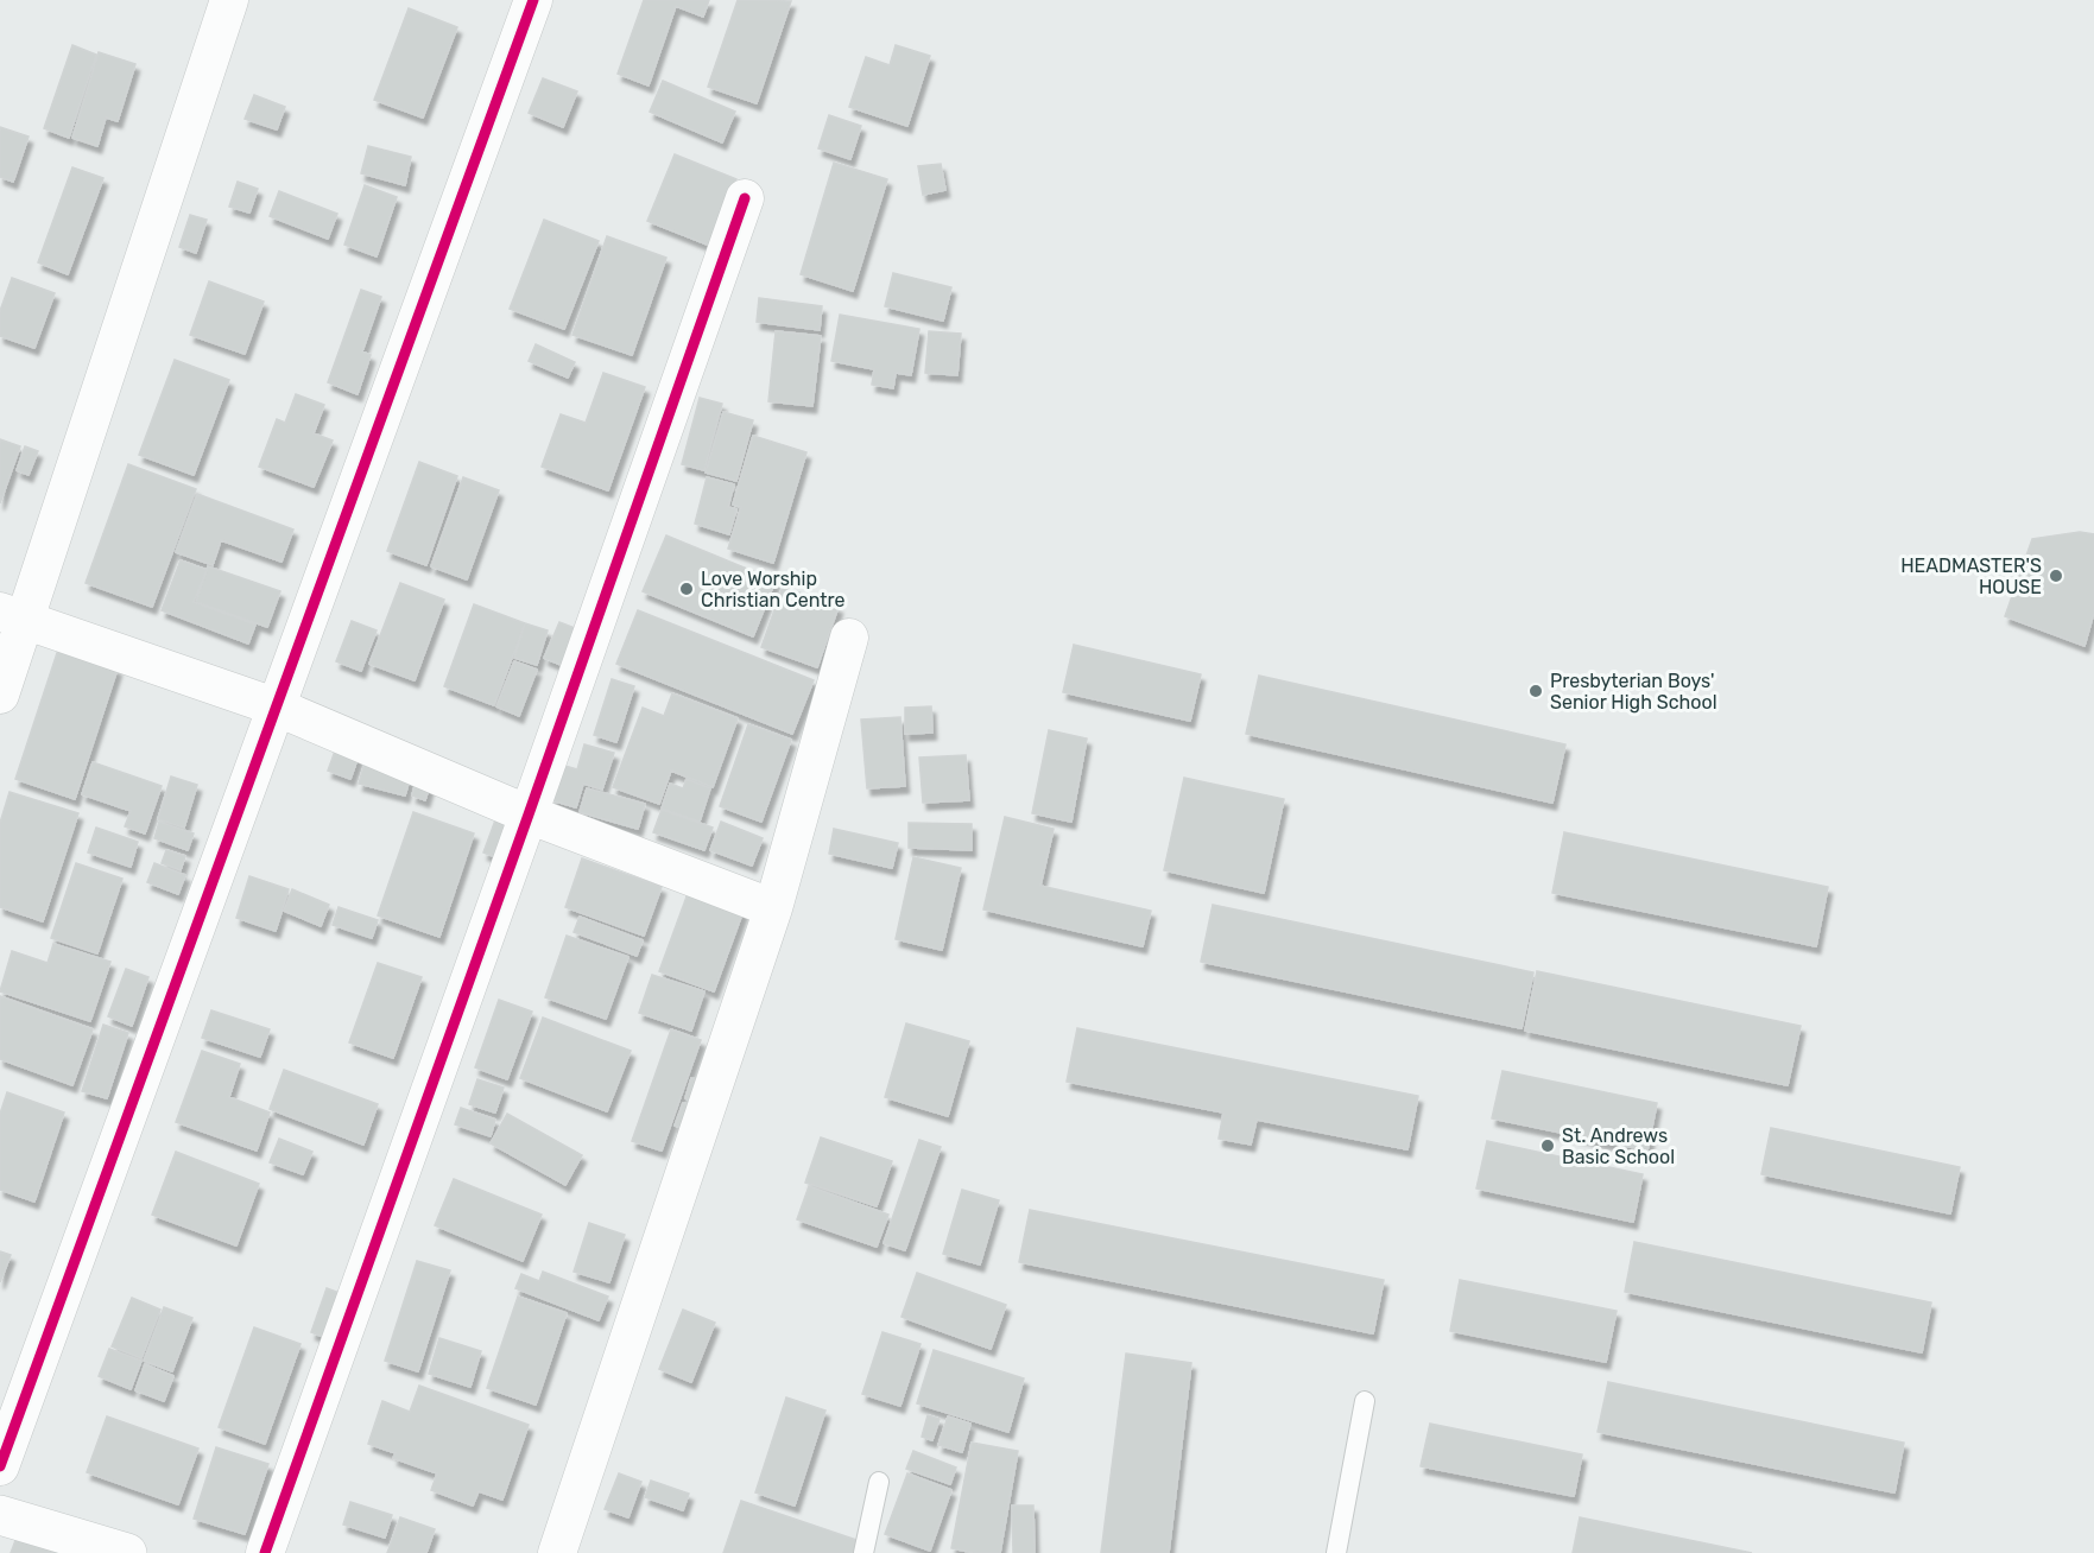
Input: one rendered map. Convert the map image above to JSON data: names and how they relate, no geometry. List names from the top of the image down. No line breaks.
{"places":["HEADMASTER'S HOUSE","Love Worship Christian Centre","Presbyterian Boys' Senior High School","St. Andrews Basic School"]}
